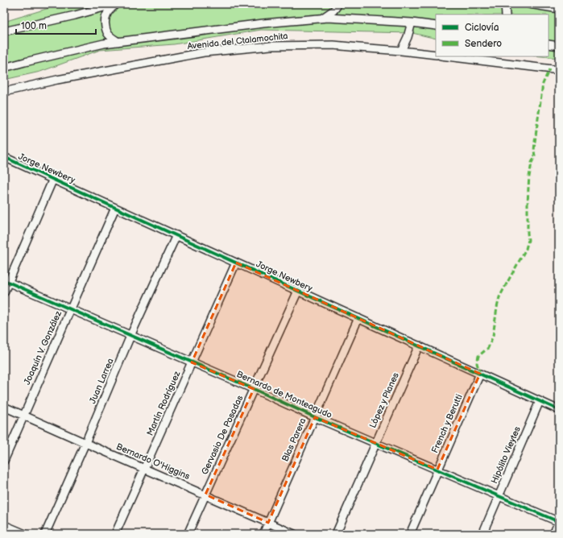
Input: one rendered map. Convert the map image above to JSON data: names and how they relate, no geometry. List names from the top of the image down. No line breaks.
{"streets":{"street":["Avenida del Ctalamochita","Jorge Newbery","Joaquín V. González","Juan Larrea","Bernardo de Monteagudo","López y Planes","Martín Rodríguez","French y Berutti","Gervasio De Posadas","Blas Parera","Hipólito Vieytes","Bernardo O'Higgins"]},"crossings":[["Jorge Newbery","Joaquín V. González"],["Jorge Newbery","Juan Larrea"],["Jorge Newbery","López y Planes"],["Jorge Newbery","Martín Rodríguez"],["Jorge Newbery","French y Berutti"],["Jorge Newbery","Gervasio De Posadas"],["Jorge Newbery","Blas Parera"],["Jorge Newbery","Hipólito Vieytes"],["Joaquín V. González","Bernardo de Monteagudo"],["Joaquín V. González","Bernardo O'Higgins"],["Juan Larrea","Bernardo de Monteagudo"],["Juan Larrea","Bernardo O'Higgins"],["Bernardo de Monteagudo","López y Planes"],["Bernardo de Monteagudo","Martín Rodríguez"],["Bernardo de Monteagudo","French y Berutti"],["Bernardo de Monteagudo","Gervasio De Posadas"],["Bernardo de Monteagudo","Blas Parera"],["Bernardo de Monteagudo","Hipólito Vieytes"],["Martín Rodríguez","Bernardo O'Higgins"],["Gervasio De Posadas","Bernardo O'Higgins"],["Blas Parera","Bernardo O'Higgins"]],"legend":["Ciclovía","Sendero"],"scale_bar":"100 m"}
